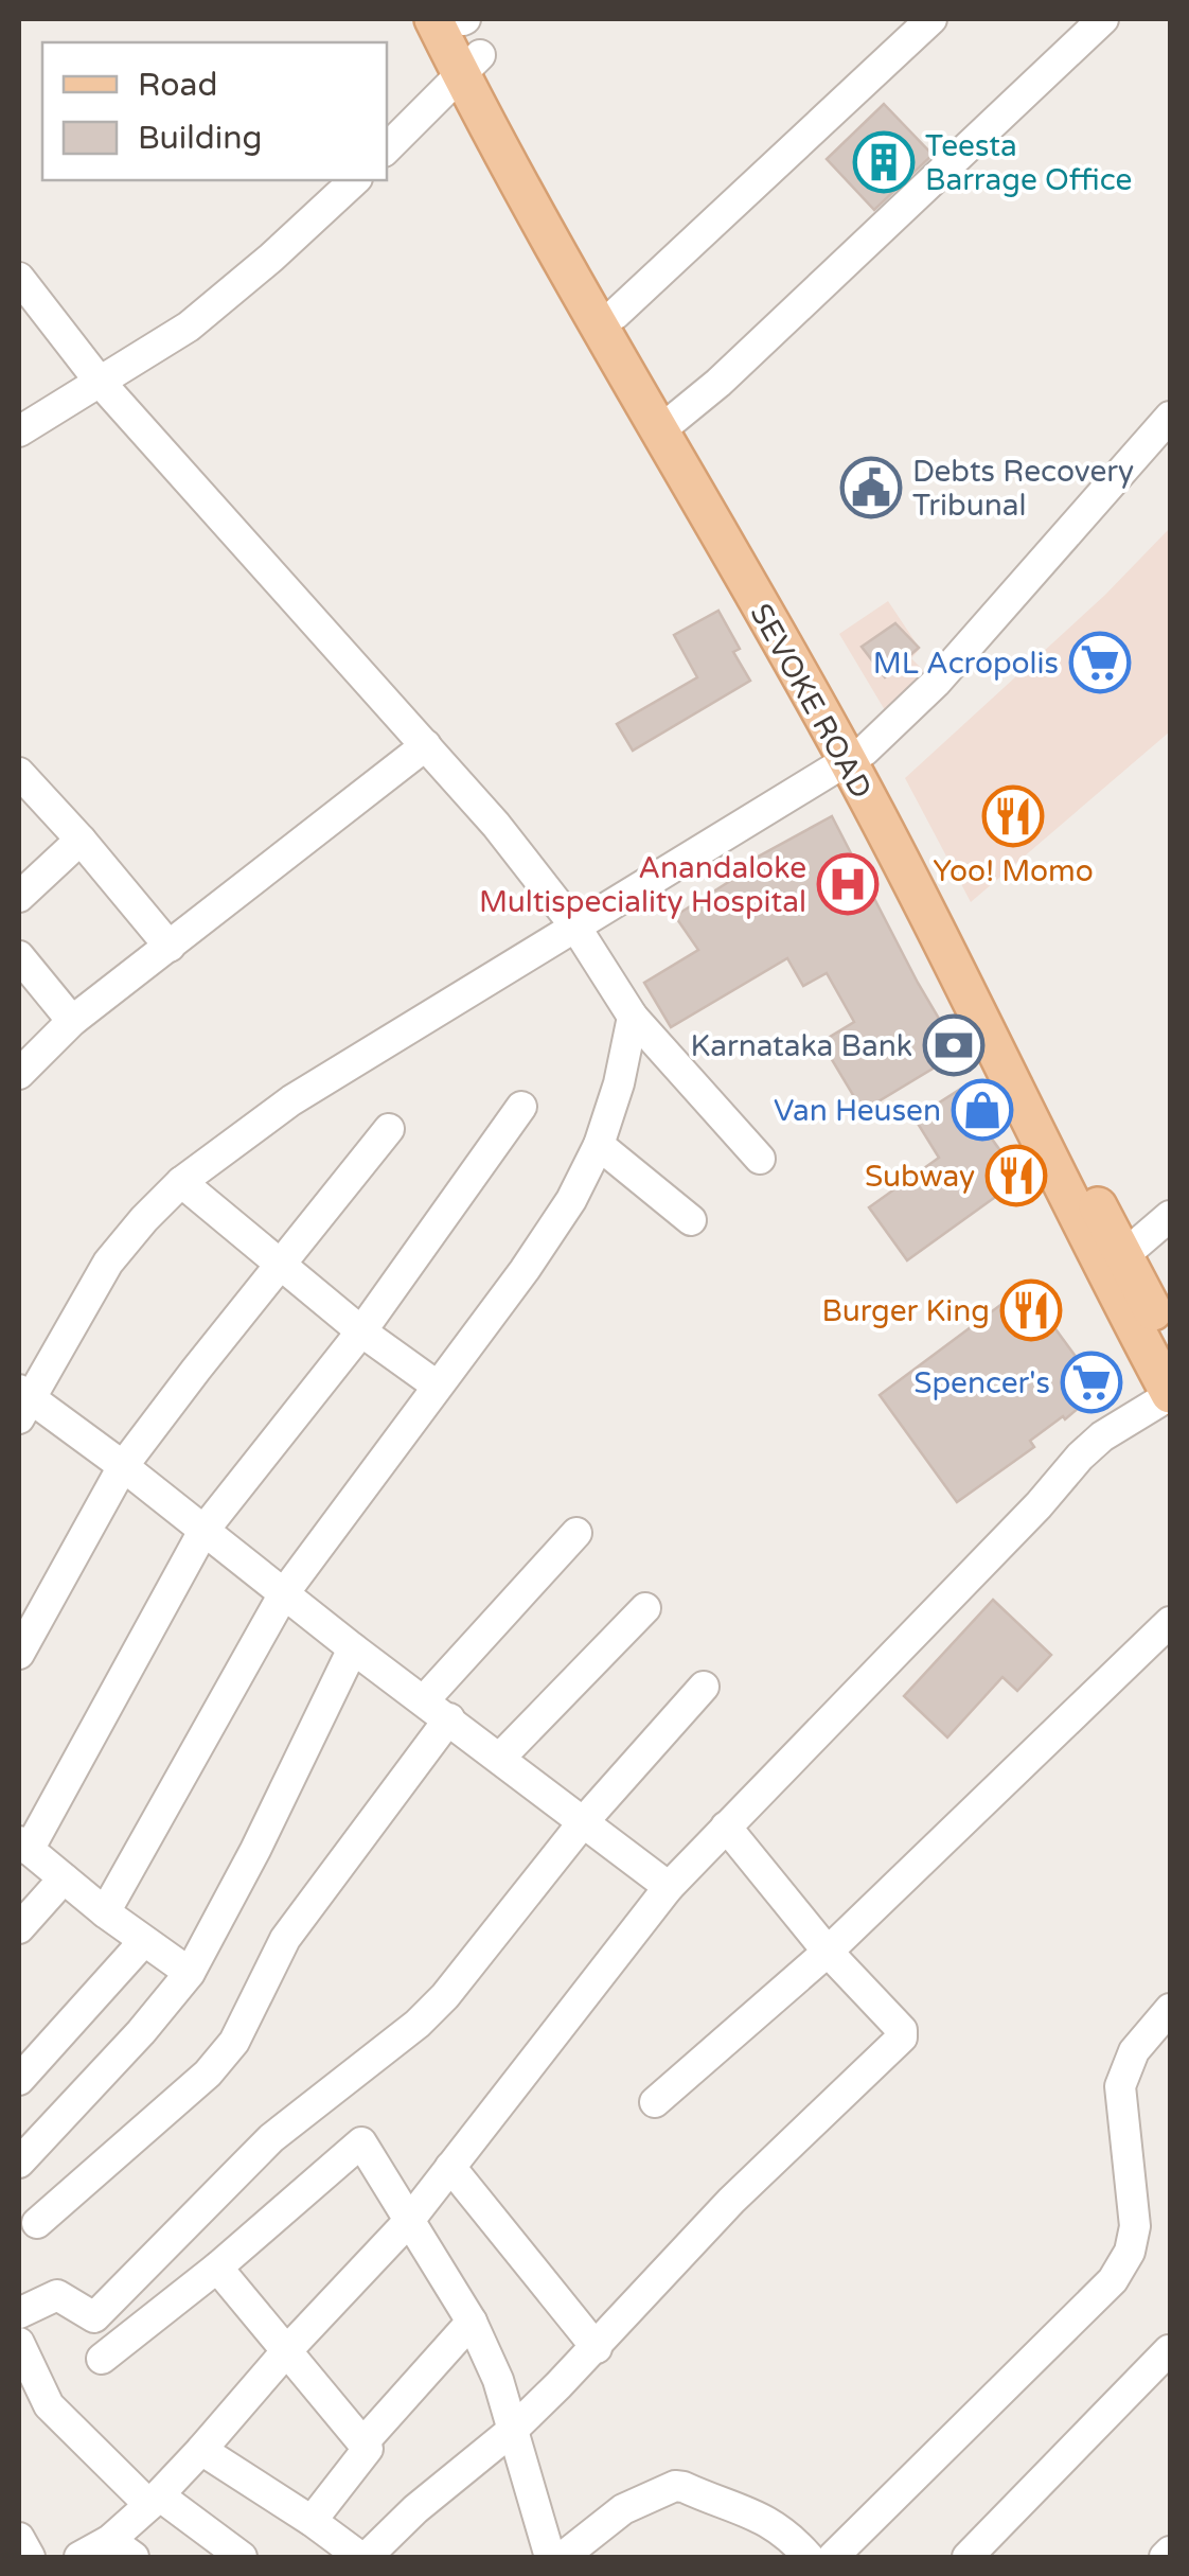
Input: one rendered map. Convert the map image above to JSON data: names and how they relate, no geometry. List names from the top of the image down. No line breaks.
{"streets":{"main road":["SEVOKE ROAD"]},"places":{"building":["Teesta Barrage Office"],"public building":["Debts Recovery Tribunal"],"supermarket":["ML Acropolis","Spencer's"],"restaurant":["Yoo! Momo","Subway","Burger King"],"hospital":["Anandaloke Multispeciality Hospital"],"bank":["Karnataka Bank"],"shop":["Van Heusen"]},"legend":["Road","Building"]}
